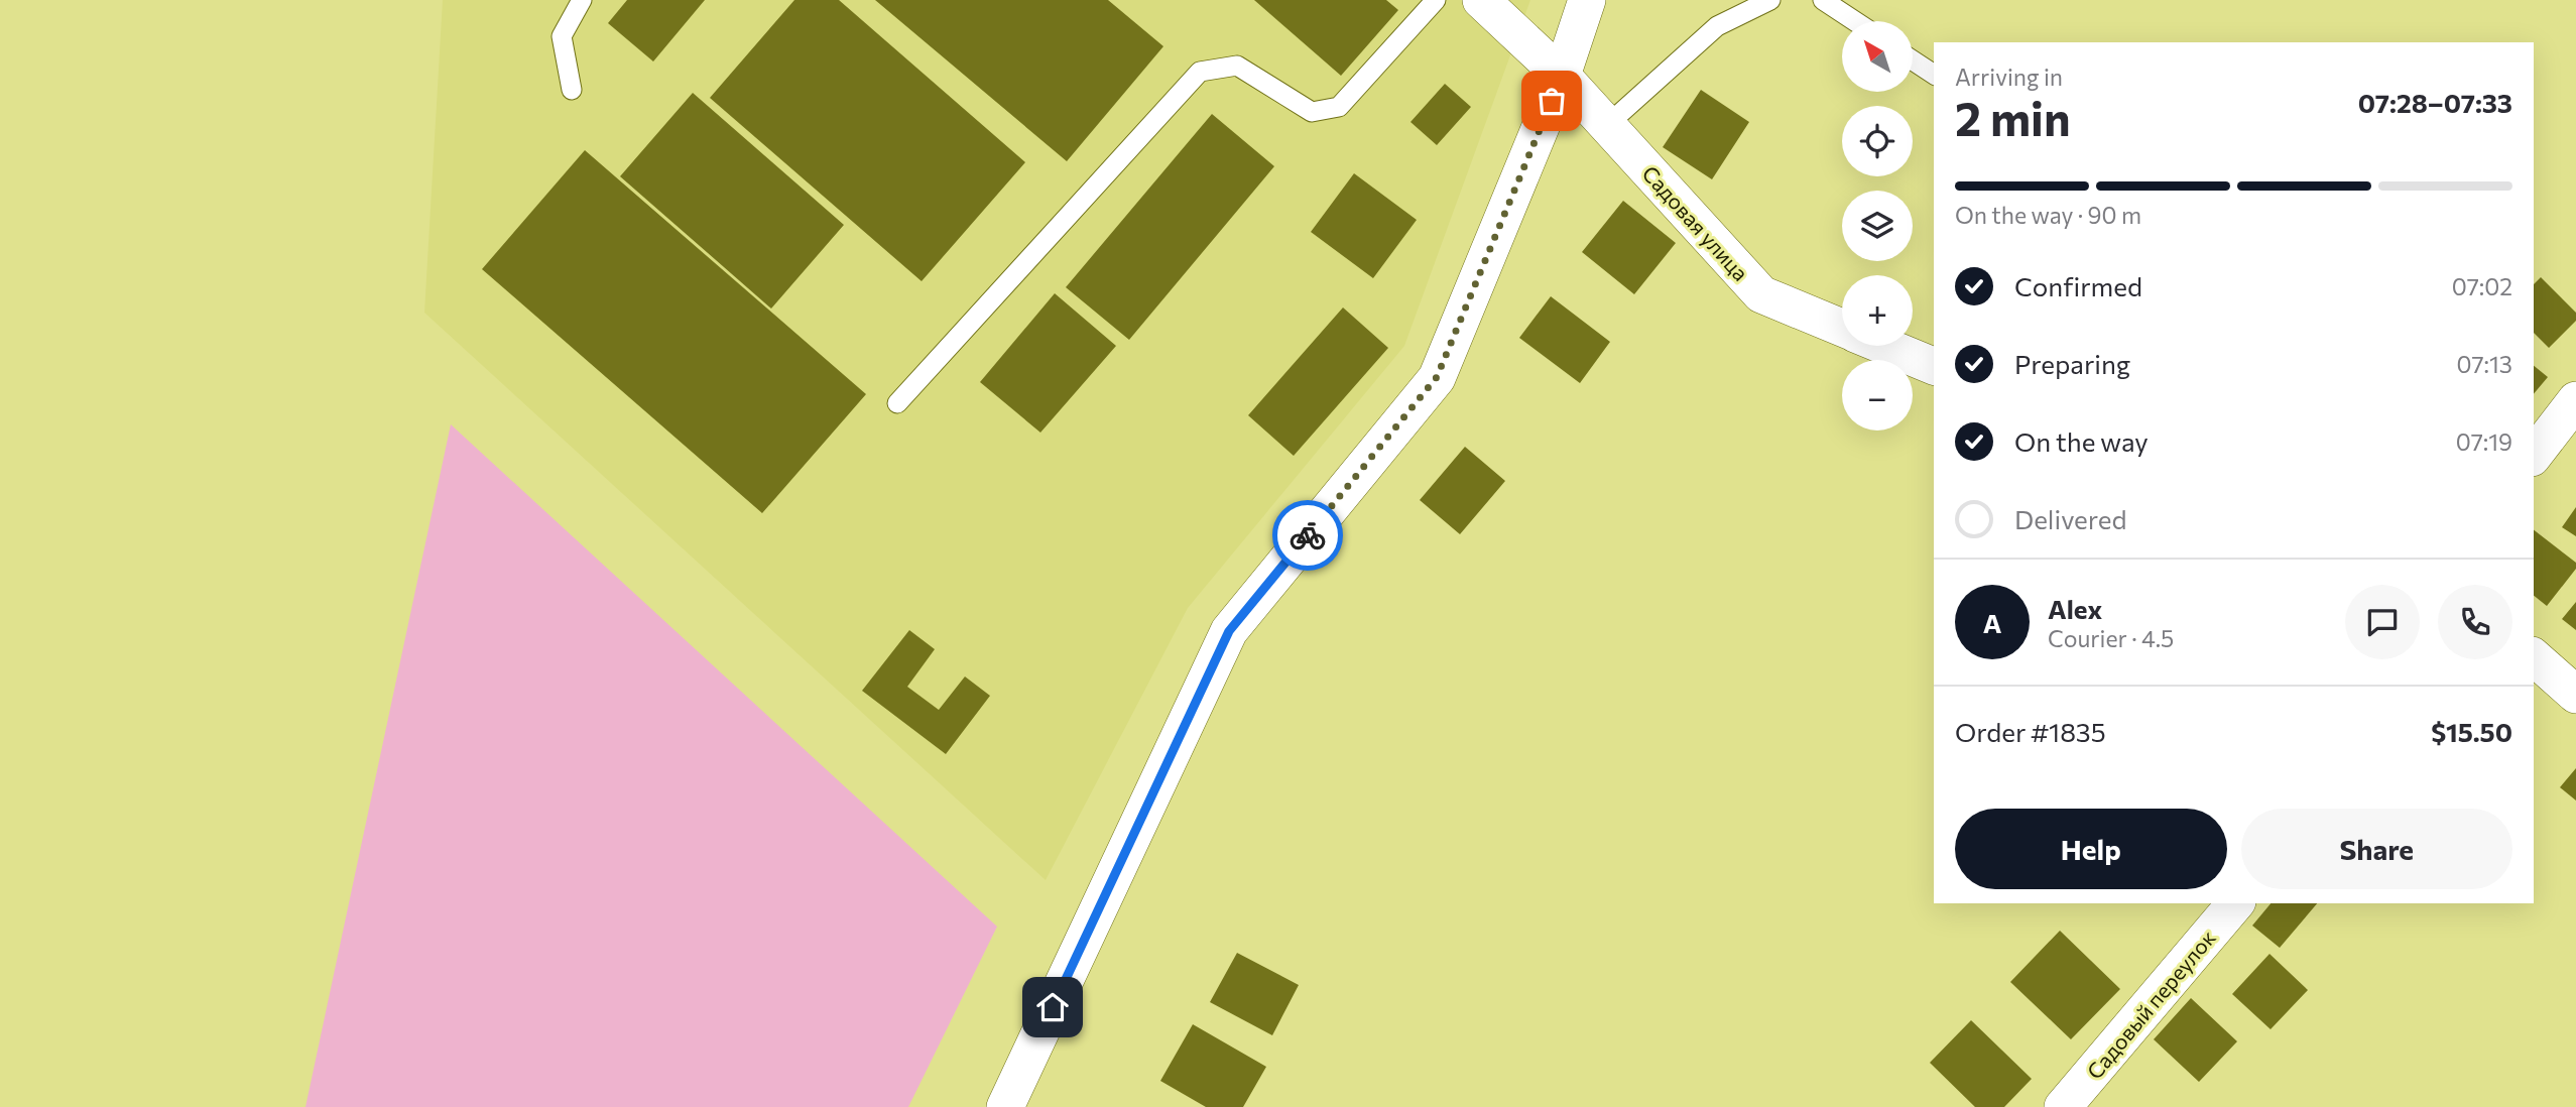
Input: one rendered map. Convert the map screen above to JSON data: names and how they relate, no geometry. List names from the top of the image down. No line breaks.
{"streets":{"street":["Садовая улица","Садовый переулок"]},"north":"top left","page":{"map_buttons":["+","−"],"heading":["2 min","Arriving in","07:28–07:33"],"panel":["Alex","Courier · 4.5","Order #1835","$15.50"],"bar":"On the way · 90 m","list":[["Confirmed","07:02"],["Preparing","07:13"],["On the way","07:19"],"Delivered"],"round":"A","buttons":["Help","Share"]}}
